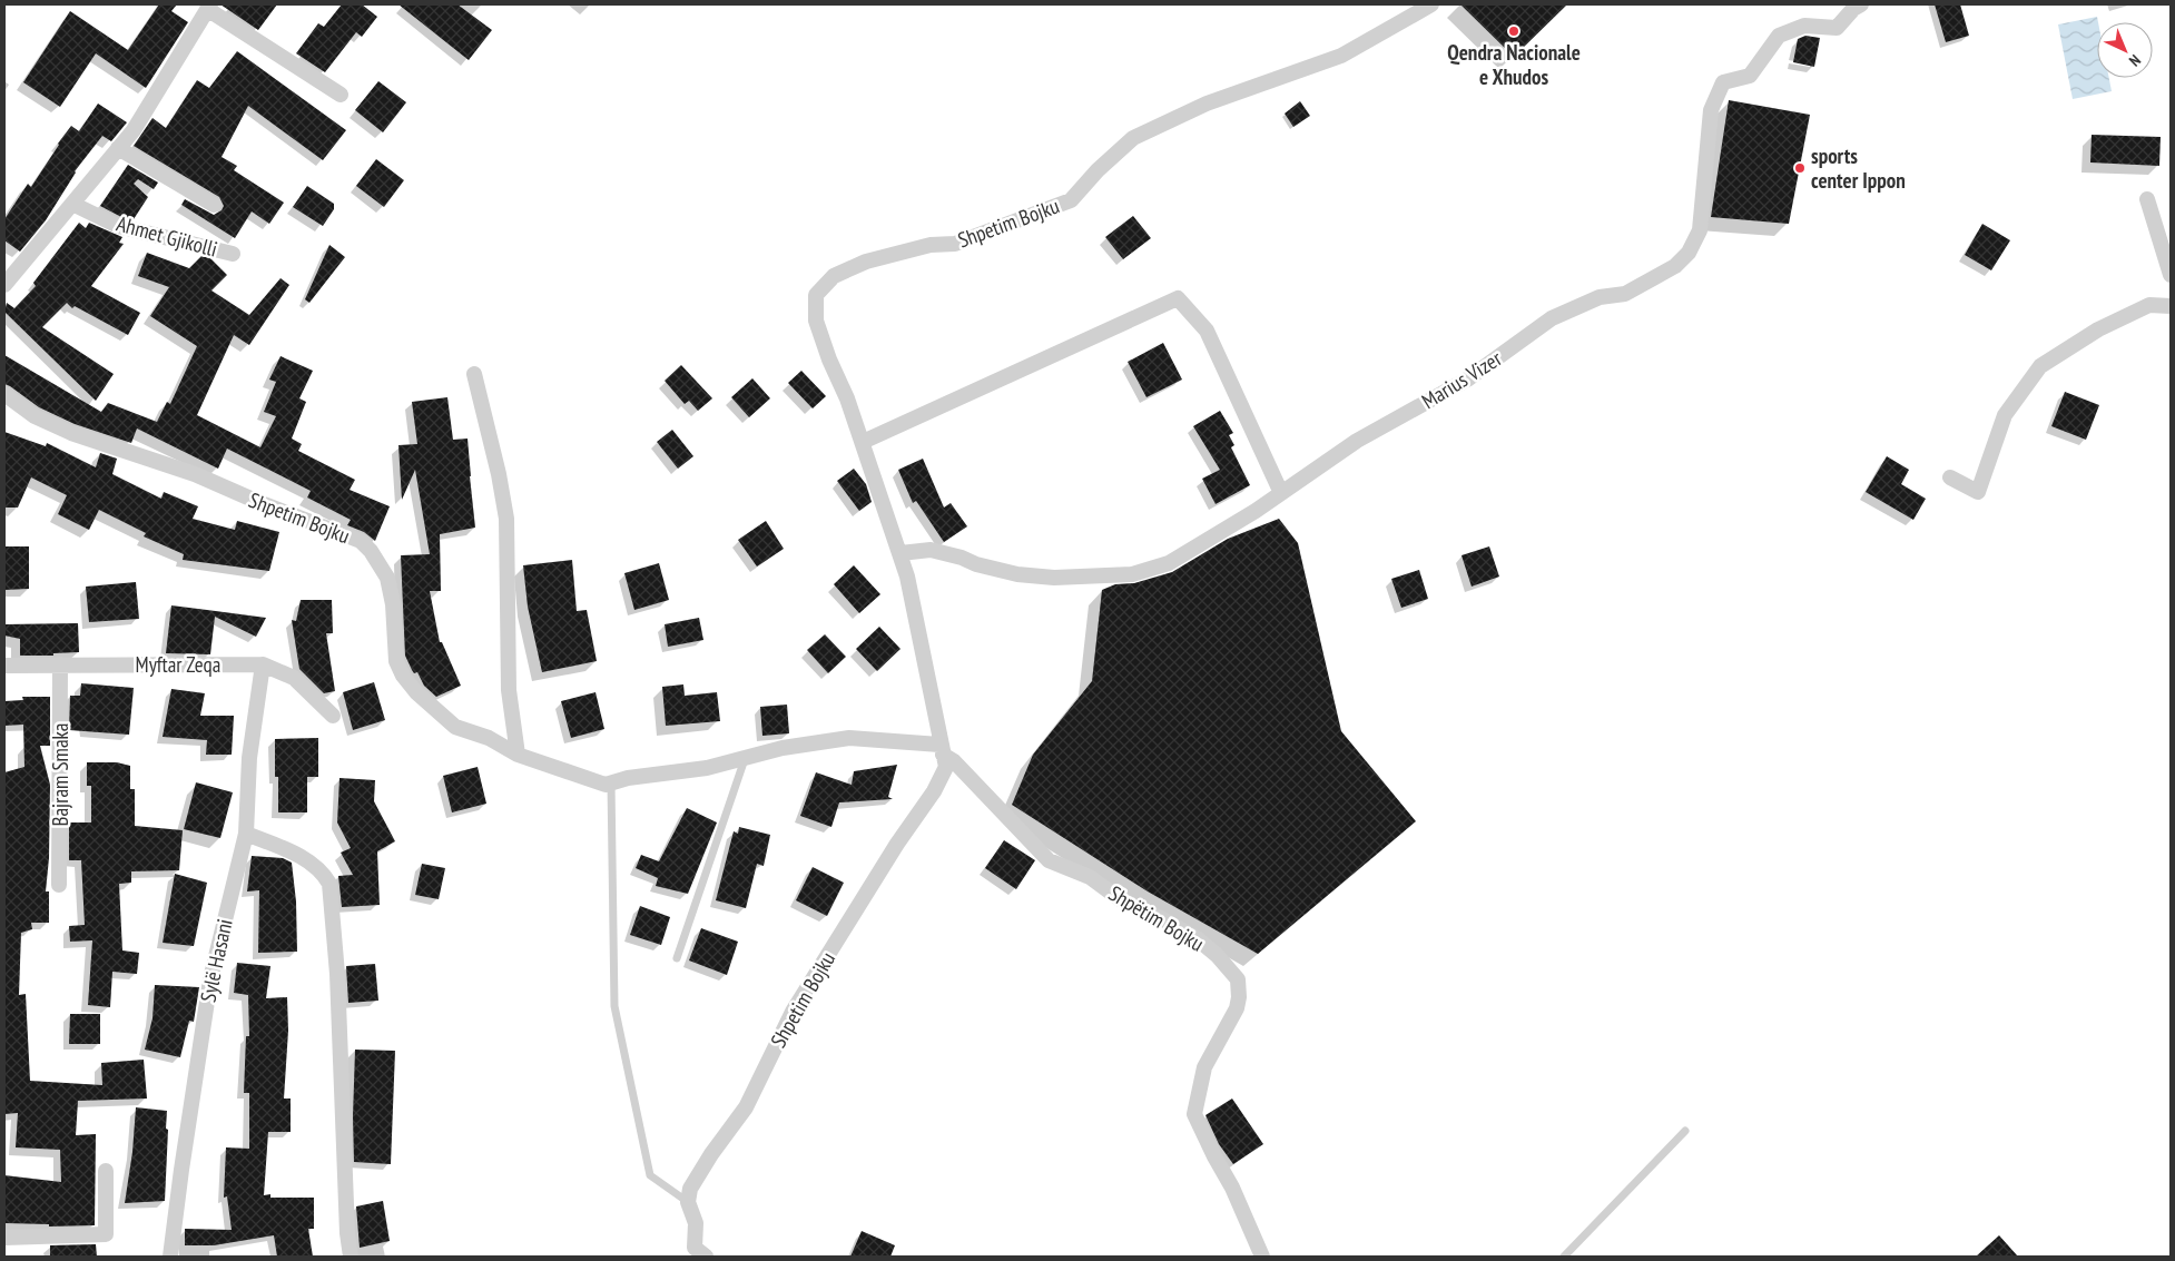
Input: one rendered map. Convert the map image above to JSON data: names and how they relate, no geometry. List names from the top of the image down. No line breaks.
{"streets":{"street":["Shpetim Bojku","Ahmet Gjikolli","Marius Vizer","Myftar Zeqa","Bajram Smaka","Shpëtim Bojku","Sylë Hasani"]},"crossings":[["Shpetim Bojku","Marius Vizer"],["Shpetim Bojku","Shpëtim Bojku"],["Myftar Zeqa","Bajram Smaka"],["Myftar Zeqa","Sylë Hasani"]],"places":["Qendra Nacionale e Xhudos","sports center Ippon"],"north":"bottom right"}
